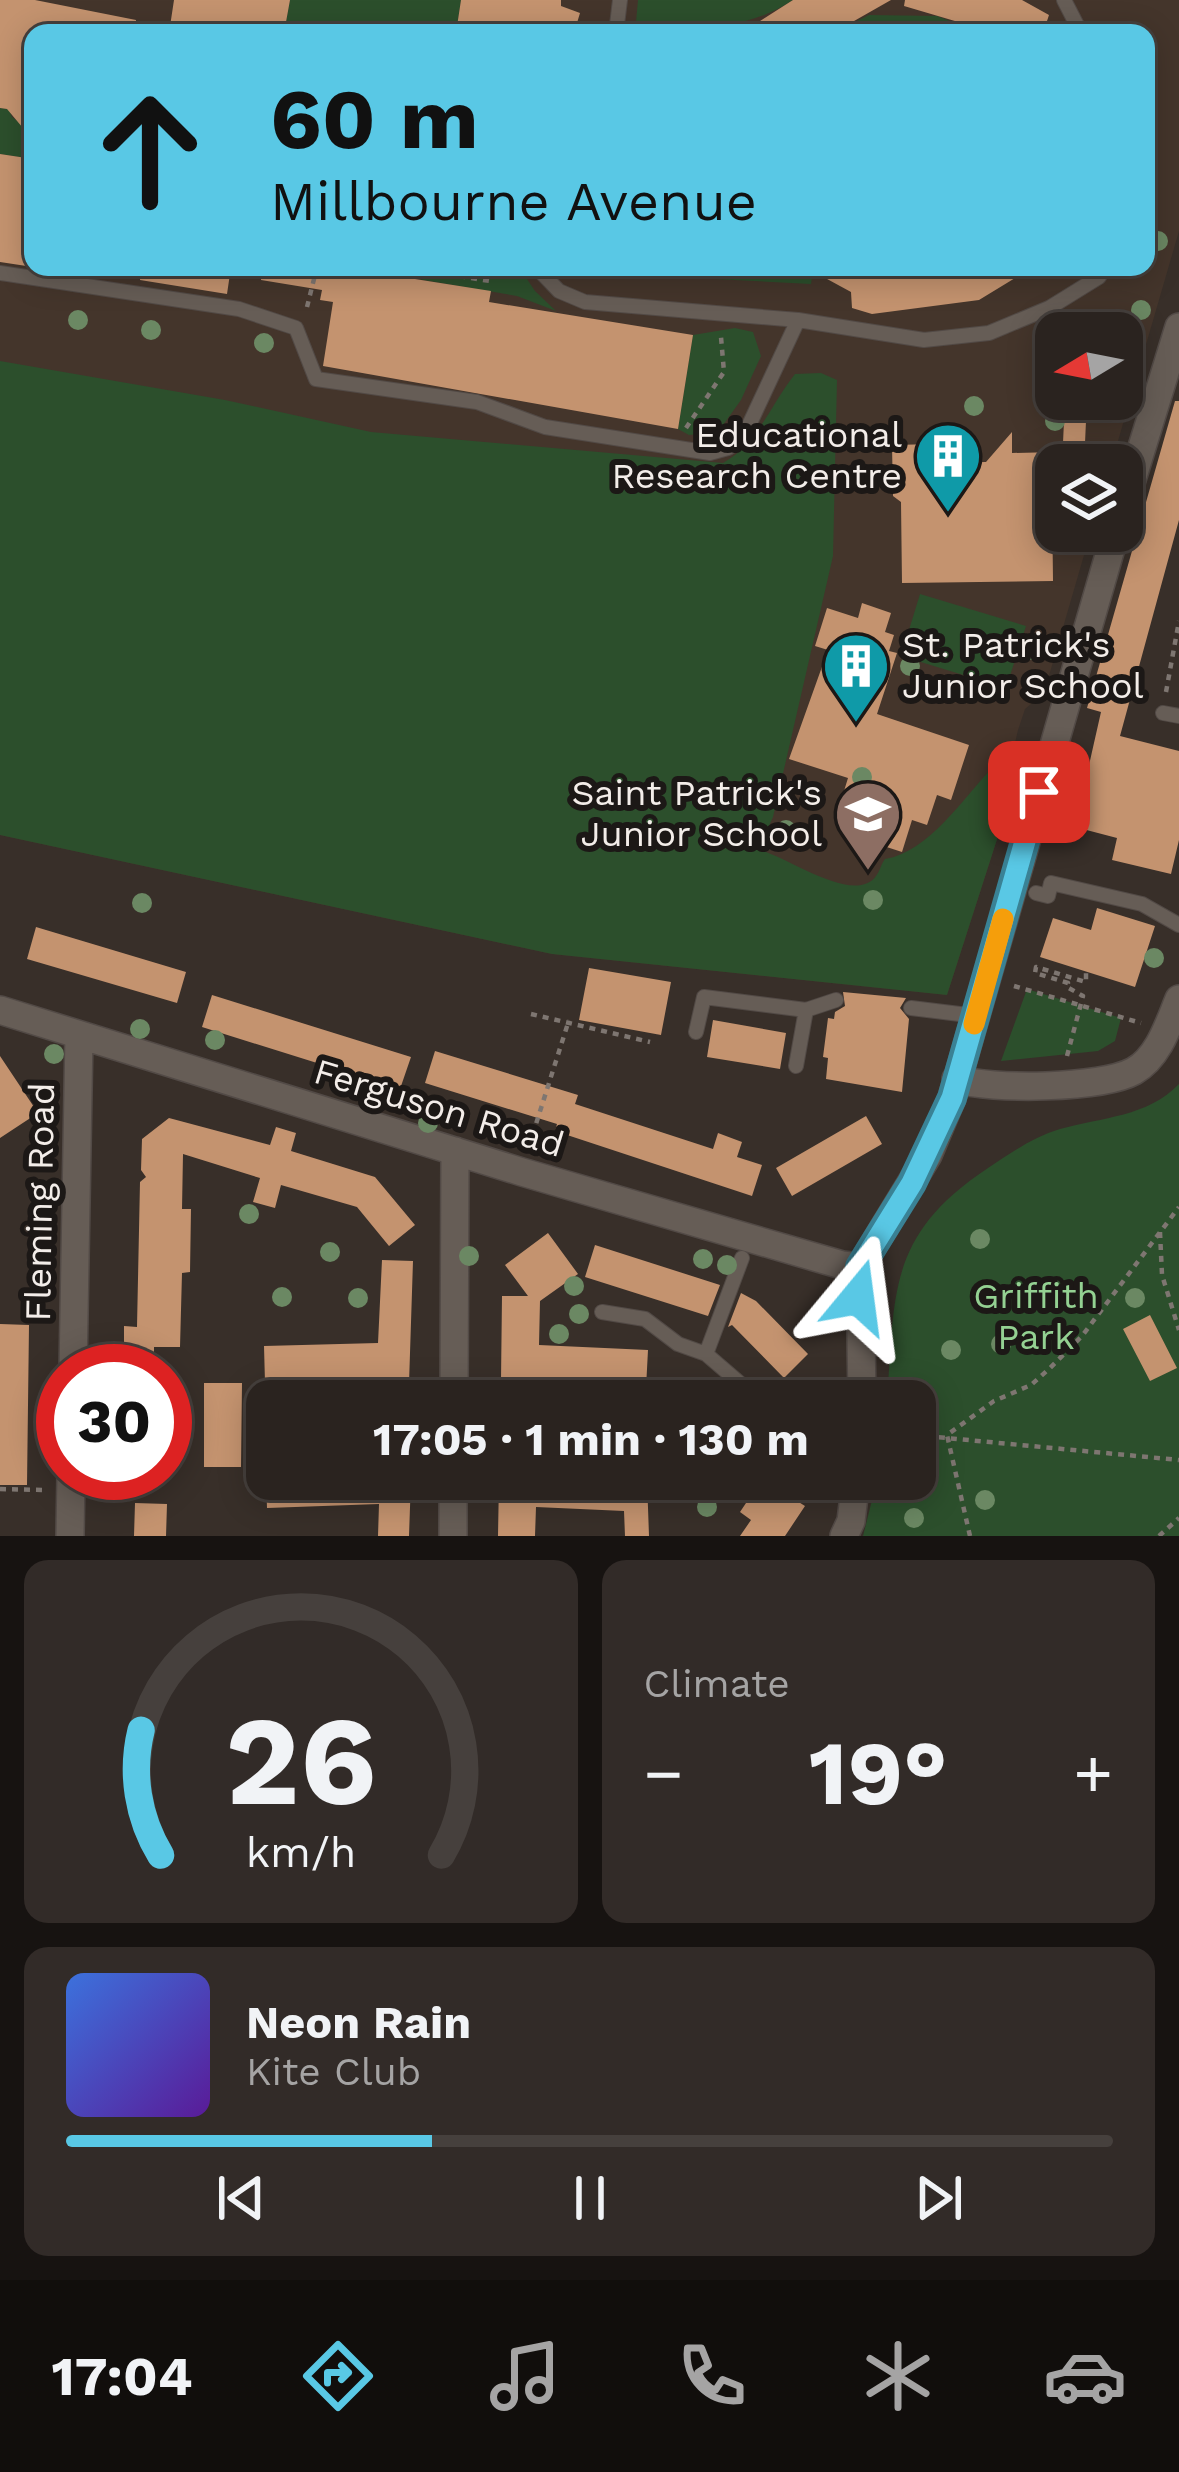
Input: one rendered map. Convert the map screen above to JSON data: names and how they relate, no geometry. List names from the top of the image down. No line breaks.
{"streets":{"street":["Ferguson Road","Fleming Road"]},"crossings":[["Ferguson Road","Fleming Road"]],"parks":["Griffith Park"],"places":{"building":["Educational Research Centre","St. Patrick's Junior School"],"school or university":["Saint Patrick's Junior School"]},"north":"left","page":{"turn":["60 m","Millbourne Avenue"],"limit":"30","trip":"17:05 · 1 min · 130 m","tile":"Climate","heat":["−","19°","+"],"song":["Neon Rain","Kite Club"],"tabs":"17:04","gauge":["26","km/h"]}}
